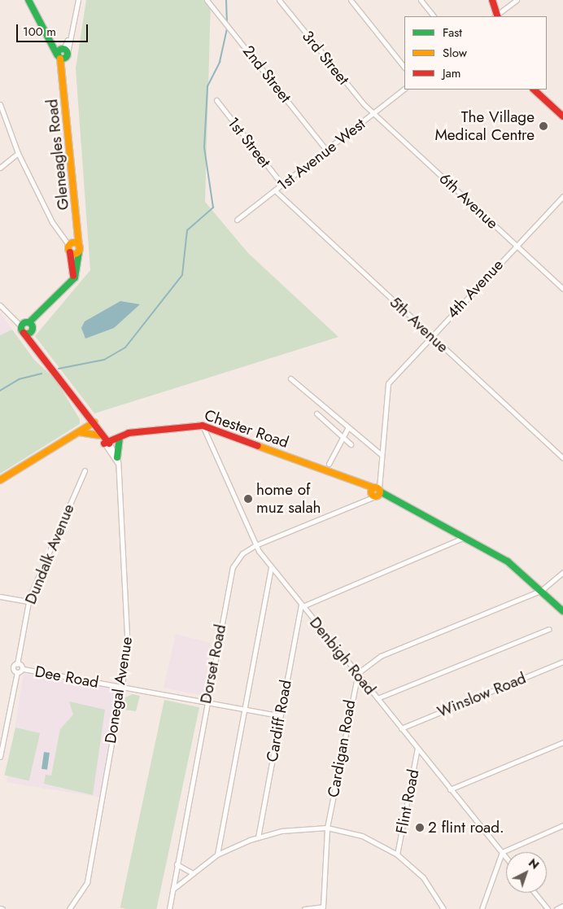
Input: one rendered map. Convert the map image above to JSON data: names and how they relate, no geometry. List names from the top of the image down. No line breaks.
{"streets":{"street":["3rd Street","2nd Street","1st Street","Gleneagles Road","1st Avenue West","6th Avenue","4th Avenue","5th Avenue","Chester Road","Dundalk Avenue","Denbigh Road","Dorset Road","Dee Road","Donegal Avenue","Winslow Road","Cardiff Road","Cardigan Road","Flint Road"]},"crossings":[["3rd Street","1st Avenue West"],["3rd Street","6th Avenue"],["2nd Street","1st Avenue West"],["1st Street","1st Avenue West"],["1st Avenue West","6th Avenue"],["1st Avenue West","5th Avenue"],["6th Avenue","4th Avenue"],["4th Avenue","5th Avenue"],["Chester Road","Denbigh Road"],["Chester Road","Dorset Road"],["Denbigh Road","Dorset Road"],["Denbigh Road","Winslow Road"],["Denbigh Road","Cardiff Road"],["Denbigh Road","Cardigan Road"],["Denbigh Road","Flint Road"],["Dorset Road","Dee Road"],["Dee Road","Donegal Avenue"],["Dee Road","Cardiff Road"]],"places":["The Village Medical Centre","home of muz salah","2 flint road."],"legend":["Fast","Slow","Jam"],"scale_bar":"100 m","north":"top right"}
